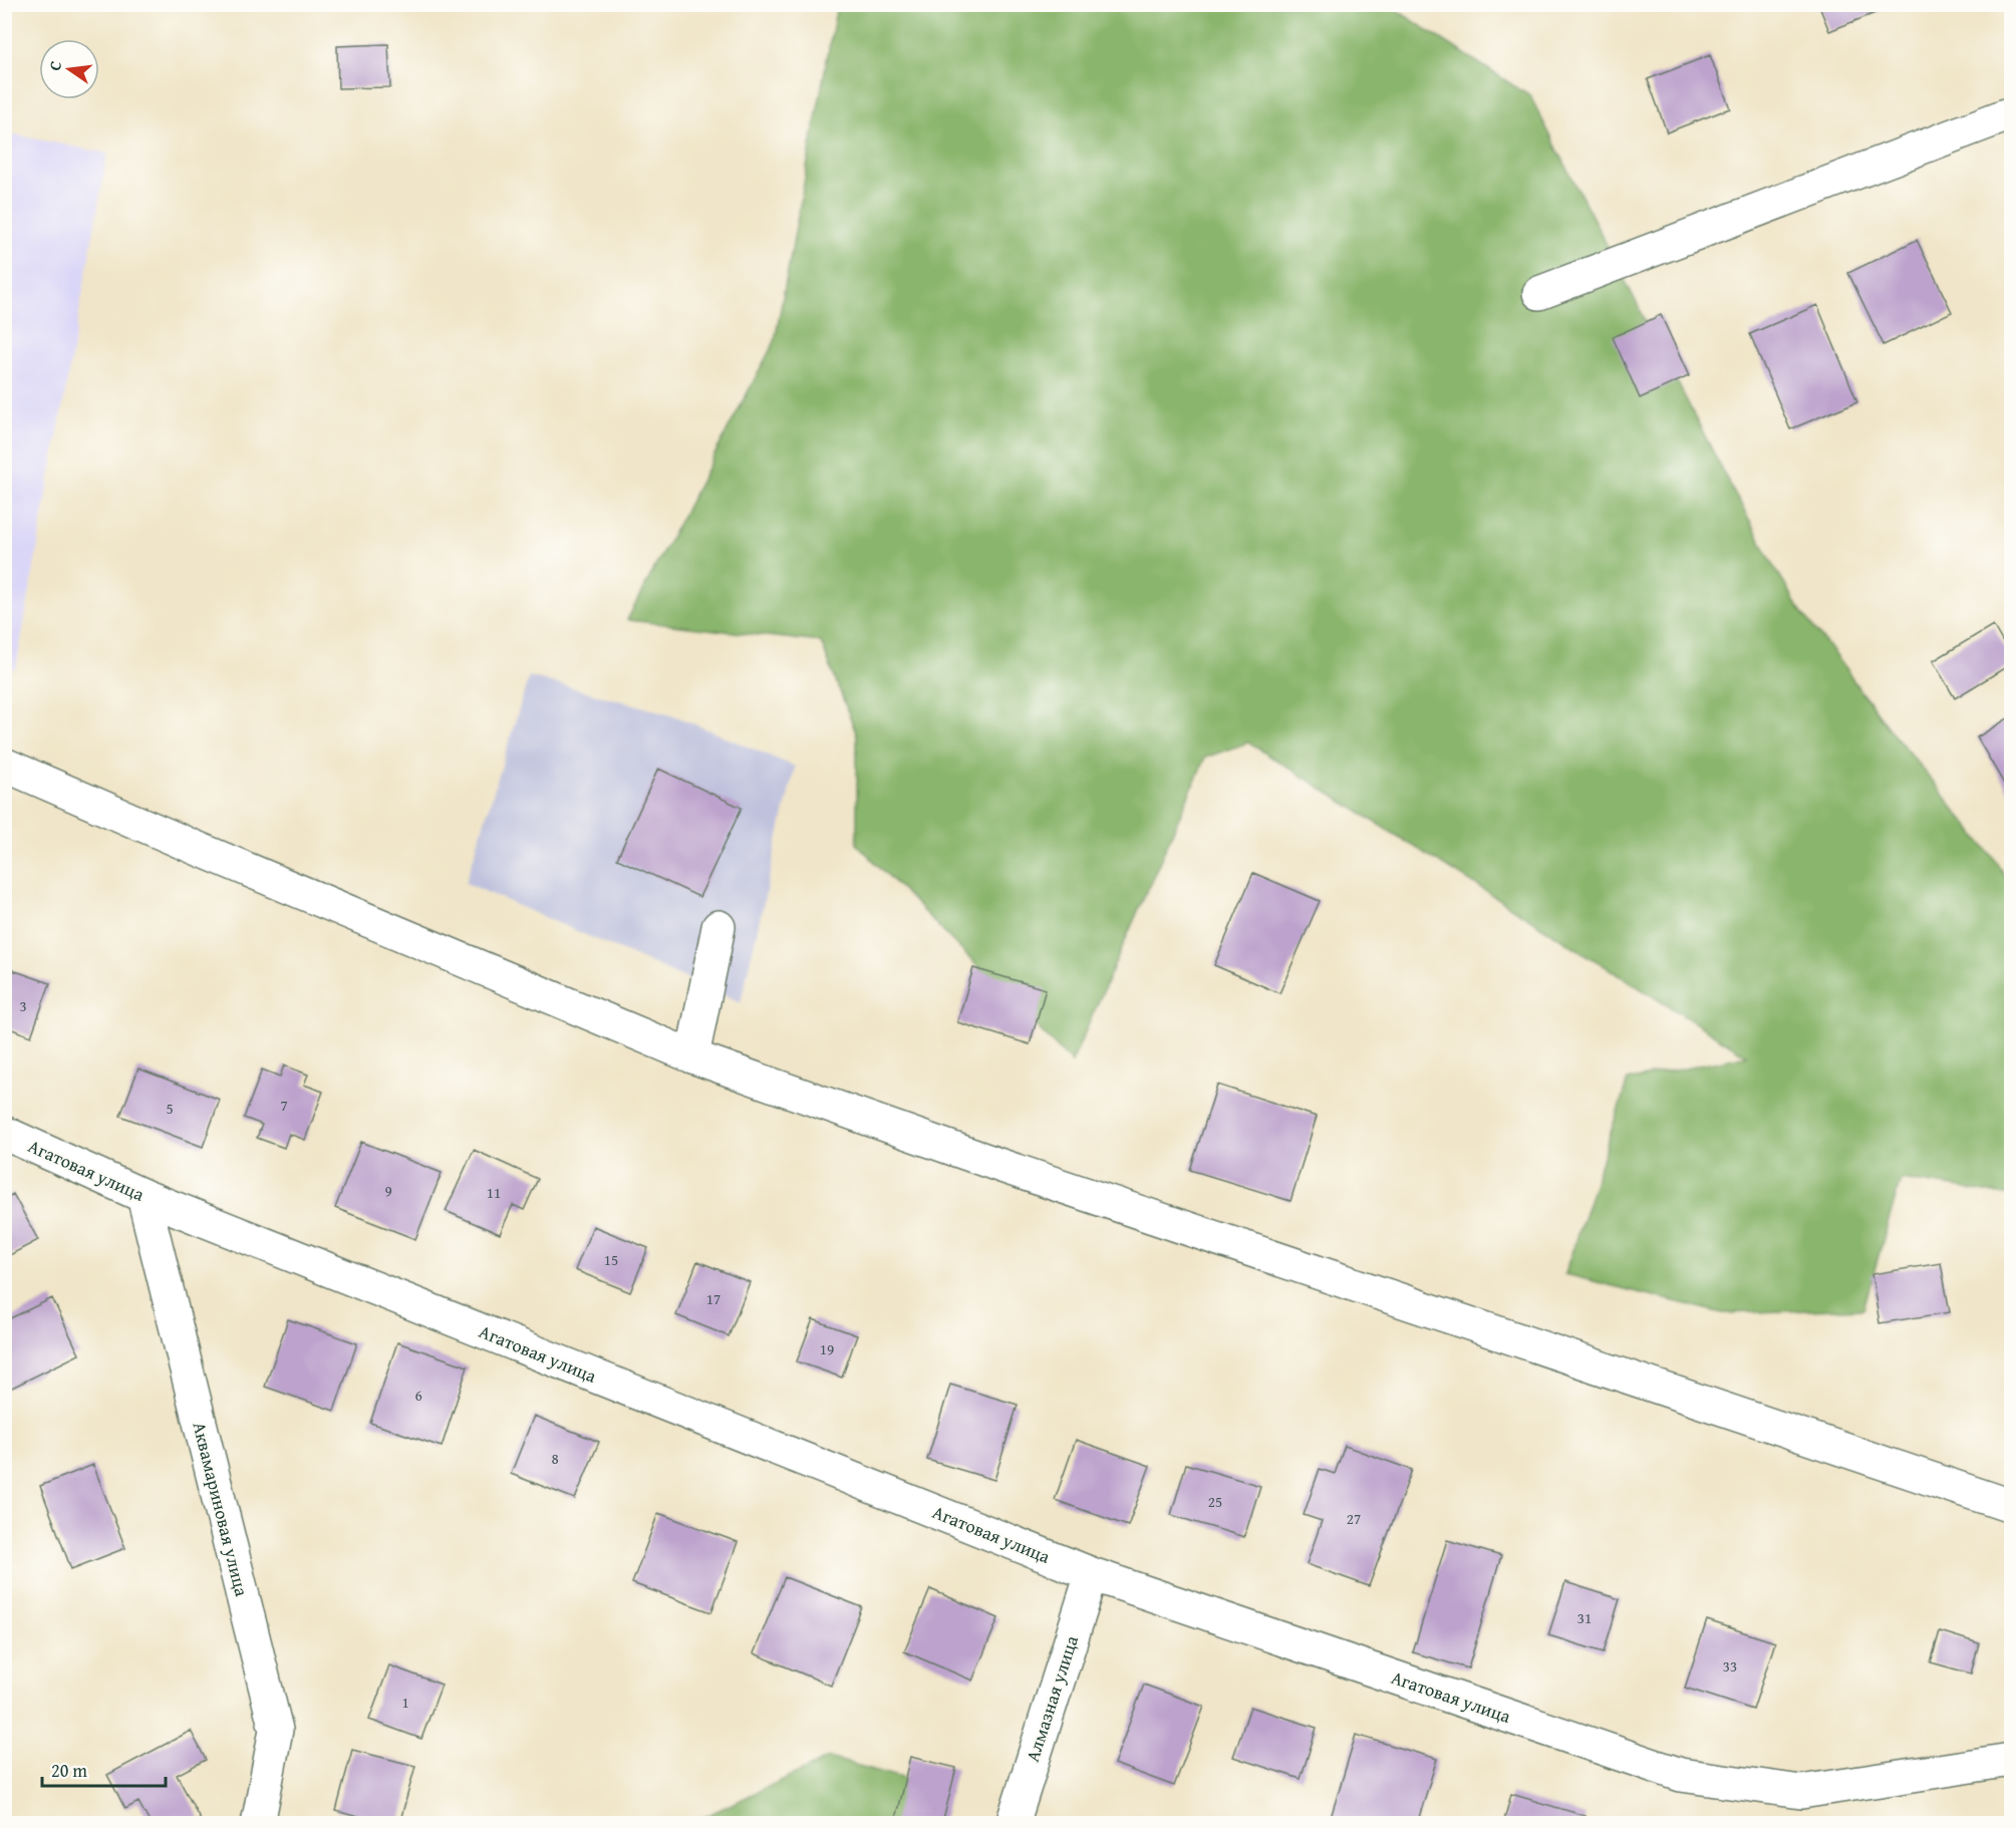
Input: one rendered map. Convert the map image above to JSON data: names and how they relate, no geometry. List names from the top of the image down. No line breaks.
{"streets":{"street":["Агатовая улица","Аквамариновая улица","Алмазная улица"]},"crossings":[["Агатовая улица","Аквамариновая улица"],["Агатовая улица","Алмазная улица"]],"house_numbers":["3","7","5","9","11","15","17","19","6","8","25","27","31","33","1"],"scale_bar":"20 m","north":"left"}
